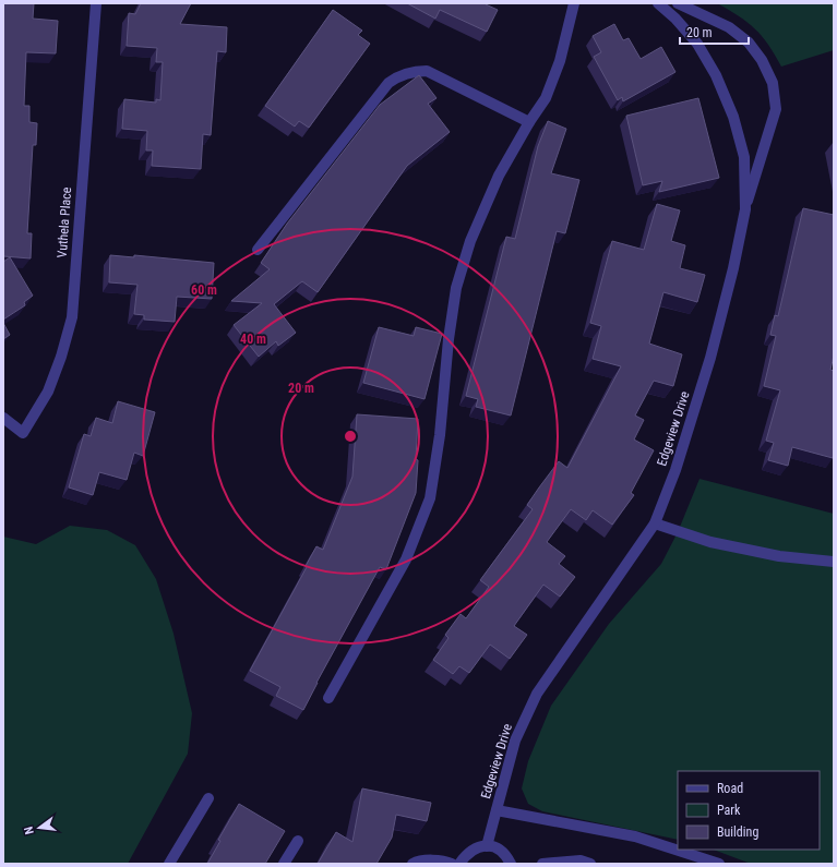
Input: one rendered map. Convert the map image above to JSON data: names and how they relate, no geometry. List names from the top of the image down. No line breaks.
{"streets":{"street":["Vuthela Place","Edgeview Drive"]},"legend":["Road","Park","Building"],"scale_bar":"20 m","north":"left","rings":["60 m","40 m","20 m"]}
